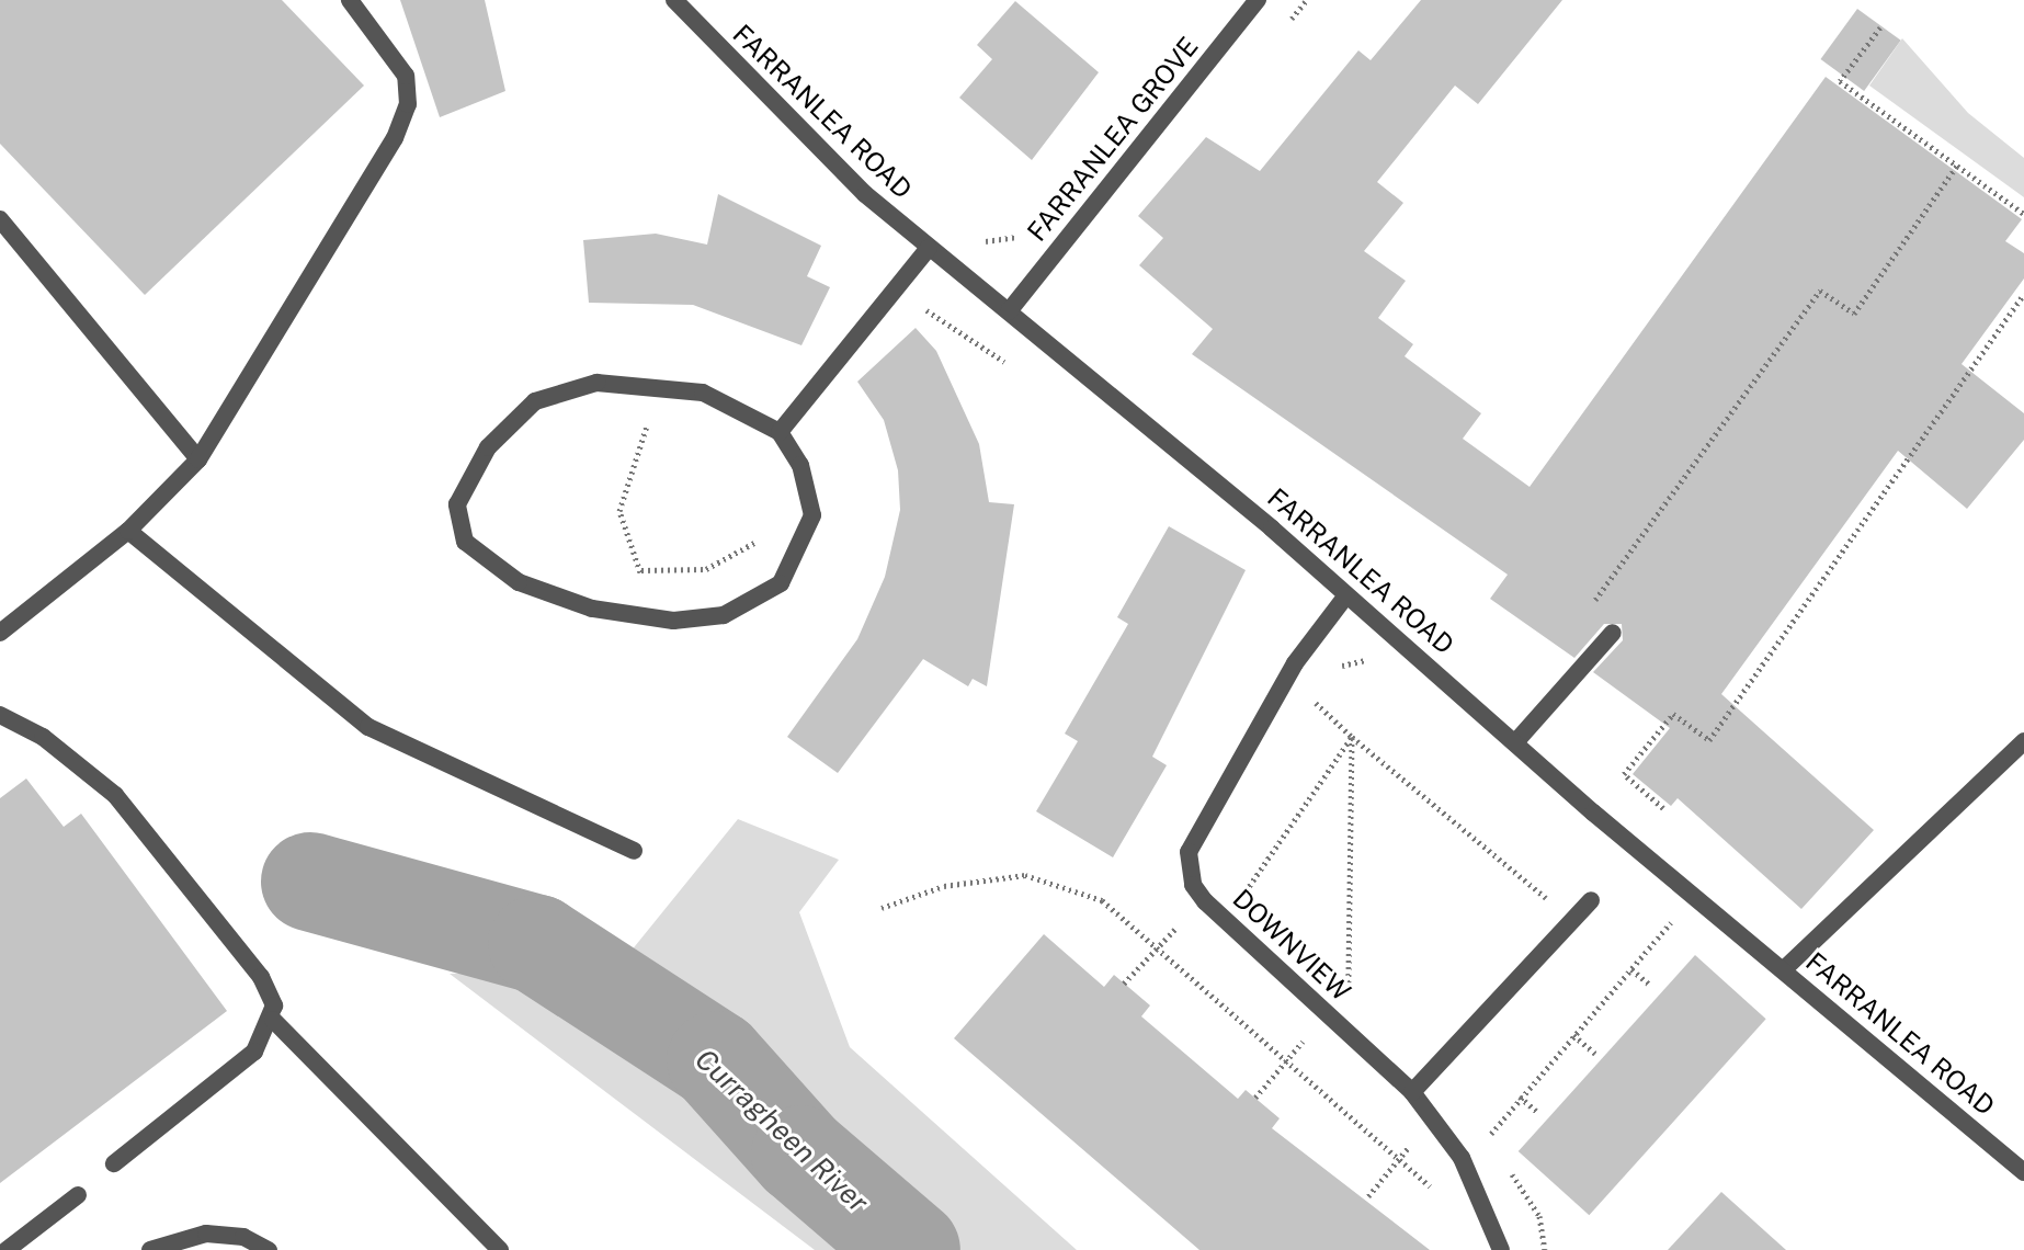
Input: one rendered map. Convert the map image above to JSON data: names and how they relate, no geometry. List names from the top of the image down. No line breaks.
{"streets":{"street":["FARRANLEA ROAD","FARRANLEA GROVE","DOWNVIEW"]},"crossings":[["FARRANLEA ROAD","FARRANLEA GROVE"],["FARRANLEA ROAD","DOWNVIEW"]],"water":["Curragheen River"]}
